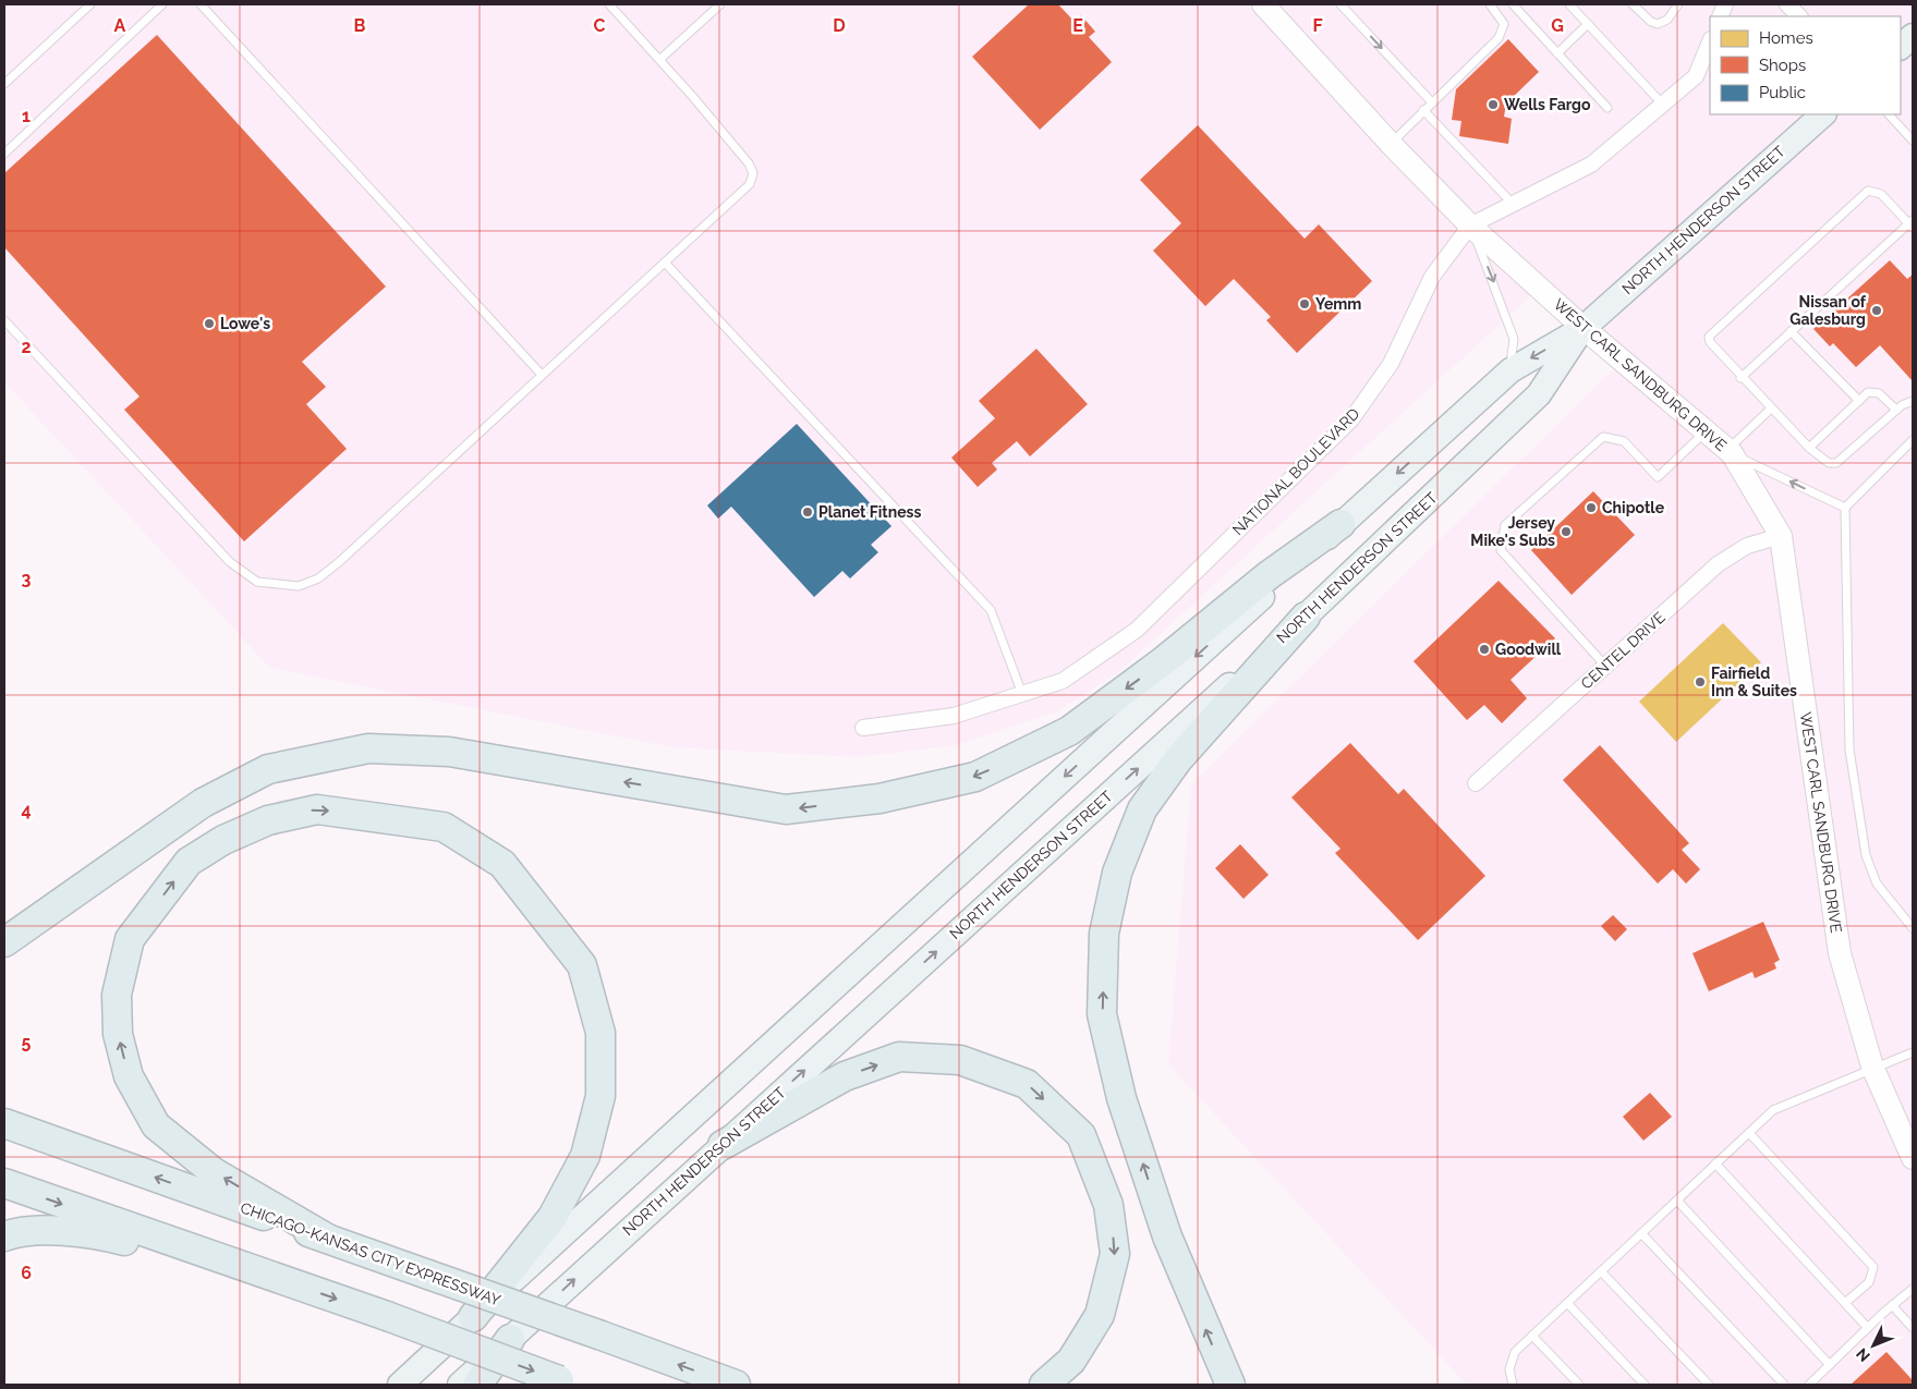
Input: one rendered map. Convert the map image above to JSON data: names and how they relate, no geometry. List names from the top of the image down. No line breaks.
{"streets":{"highway":["CHICAGO-KANSAS CITY EXPRESSWAY"],"main road":["NORTH HENDERSON STREET"],"street":["WEST CARL SANDBURG DRIVE","NATIONAL BOULEVARD","CENTEL DRIVE"]},"crossings":[["NORTH HENDERSON STREET","WEST CARL SANDBURG DRIVE"],["WEST CARL SANDBURG DRIVE","NATIONAL BOULEVARD"],["WEST CARL SANDBURG DRIVE","CENTEL DRIVE"]],"places":["Wells Fargo","Yemm","Nissan of Galesburg","Lowe's","Chipotle","Planet Fitness","Jersey Mike's Subs","Goodwill","Fairfield Inn & Suites"],"legend":["Homes","Shops","Public"],"north":"bottom left","grid":{"columns":["A","B","C","D","E","F","G"],"rows":["1","2","3","4","5","6"]}}
